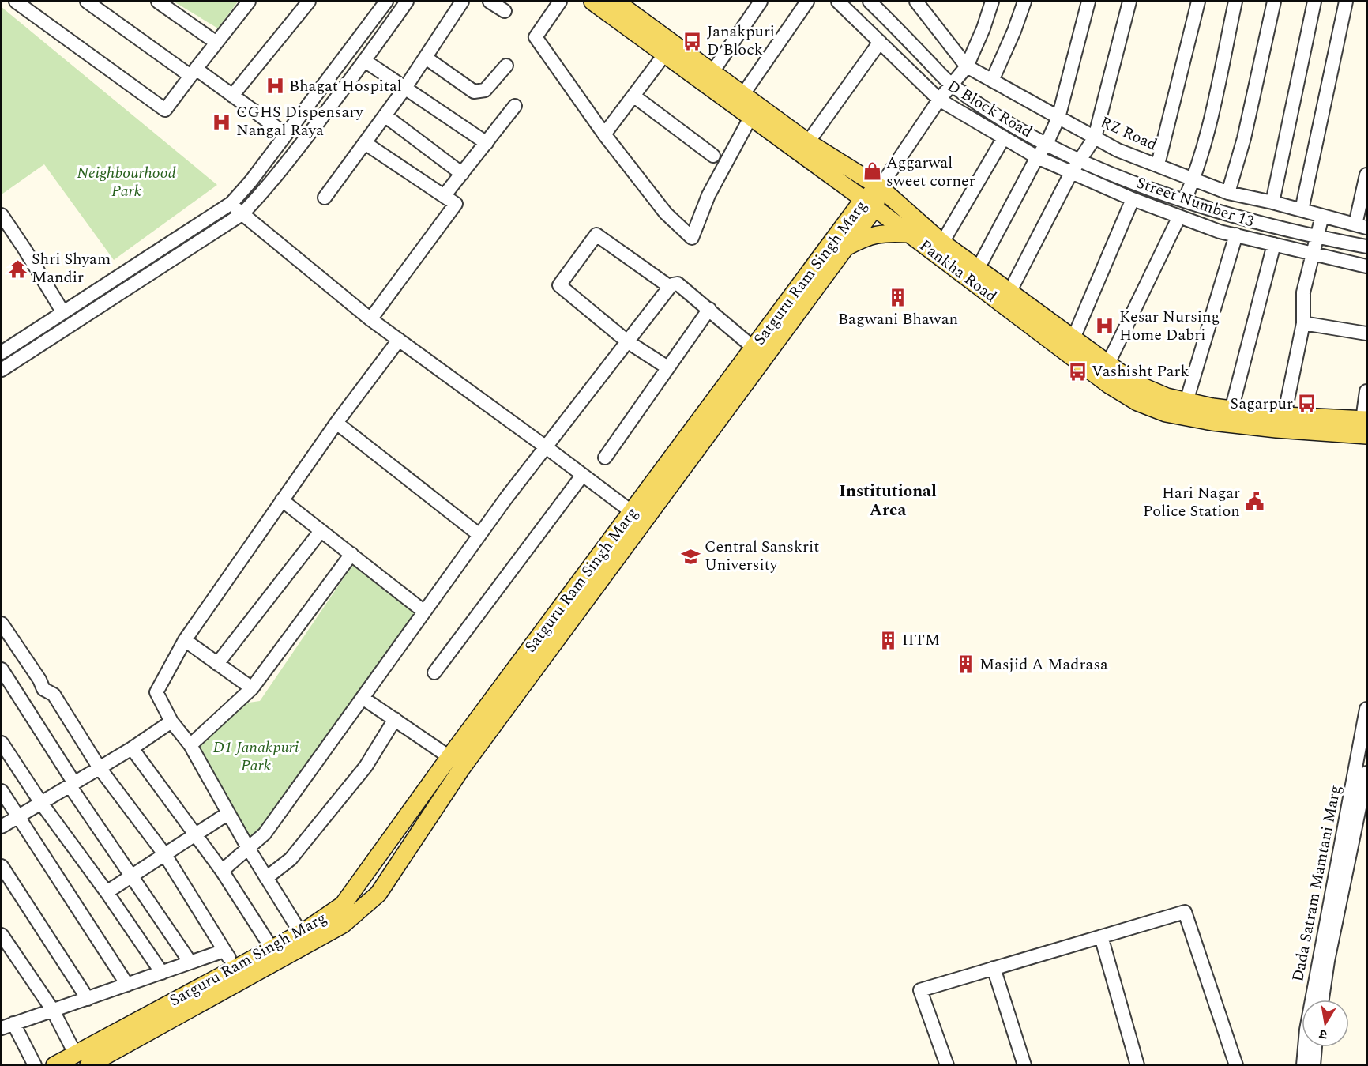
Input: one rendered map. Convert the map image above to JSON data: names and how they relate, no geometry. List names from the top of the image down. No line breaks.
{"streets":{"main road":["Pankha Road","Satguru Ram Singh Marg"],"street":["D Block Road","RZ Road","Street Number 13","Dada Satram Mamtani Marg"]},"crossings":[["D Block Road","Street Number 13"],["Pankha Road","Satguru Ram Singh Marg"]],"districts":["Institutional Area"],"parks":["Neighbourhood Park","D1 Janakpuri Park"],"places":{"bus stop":["Janakpuri D Block","Vashisht Park","Sagarpur"],"hospital":["Bhagat Hospital","CGHS Dispensary Nangal Raya","Kesar Nursing Home Dabri"],"shop":["Aggarwal sweet corner"],"temple":["Shri Shyam Mandir"],"building":["Bagwani Bhawan","IITM","Masjid A Madrasa"],"public building":["Hari Nagar Police Station"],"school or university":["Central Sanskrit University"]},"north":"bottom"}
